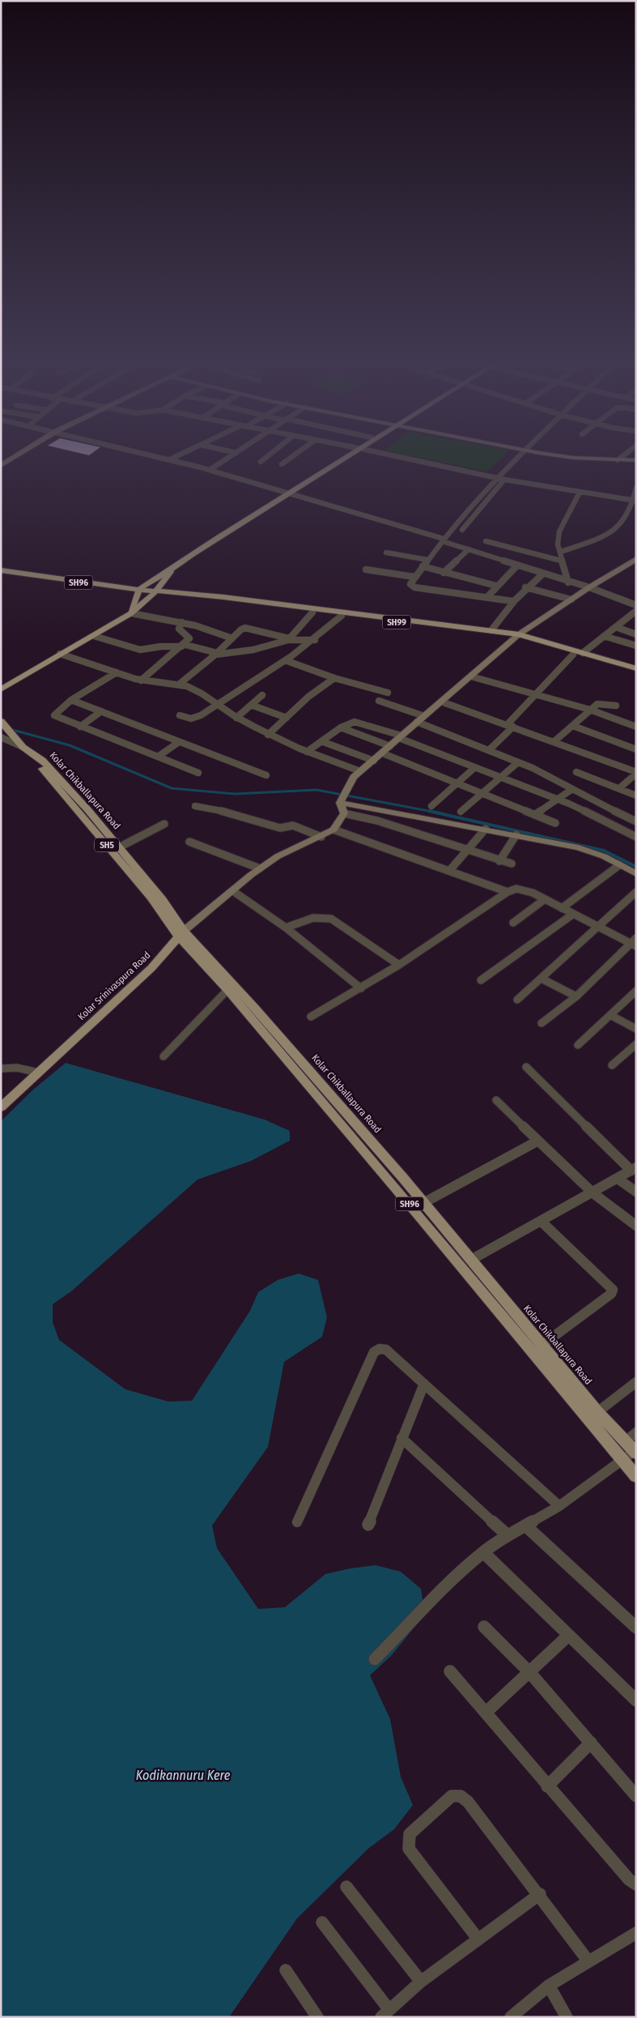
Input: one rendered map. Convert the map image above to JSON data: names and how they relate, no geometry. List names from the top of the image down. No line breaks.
{"streets":{"main road":["SH96","SH99","Kolar Chikballapura Road","SH5","Kolar Srinivaspura Road"]},"crossings":[["SH96","SH99"],["Kolar Chikballapura Road","SH5"],["Kolar Chikballapura Road","Kolar Srinivaspura Road"],["SH5","Kolar Srinivaspura Road"]],"water":["Kodikannuru Kere"]}
